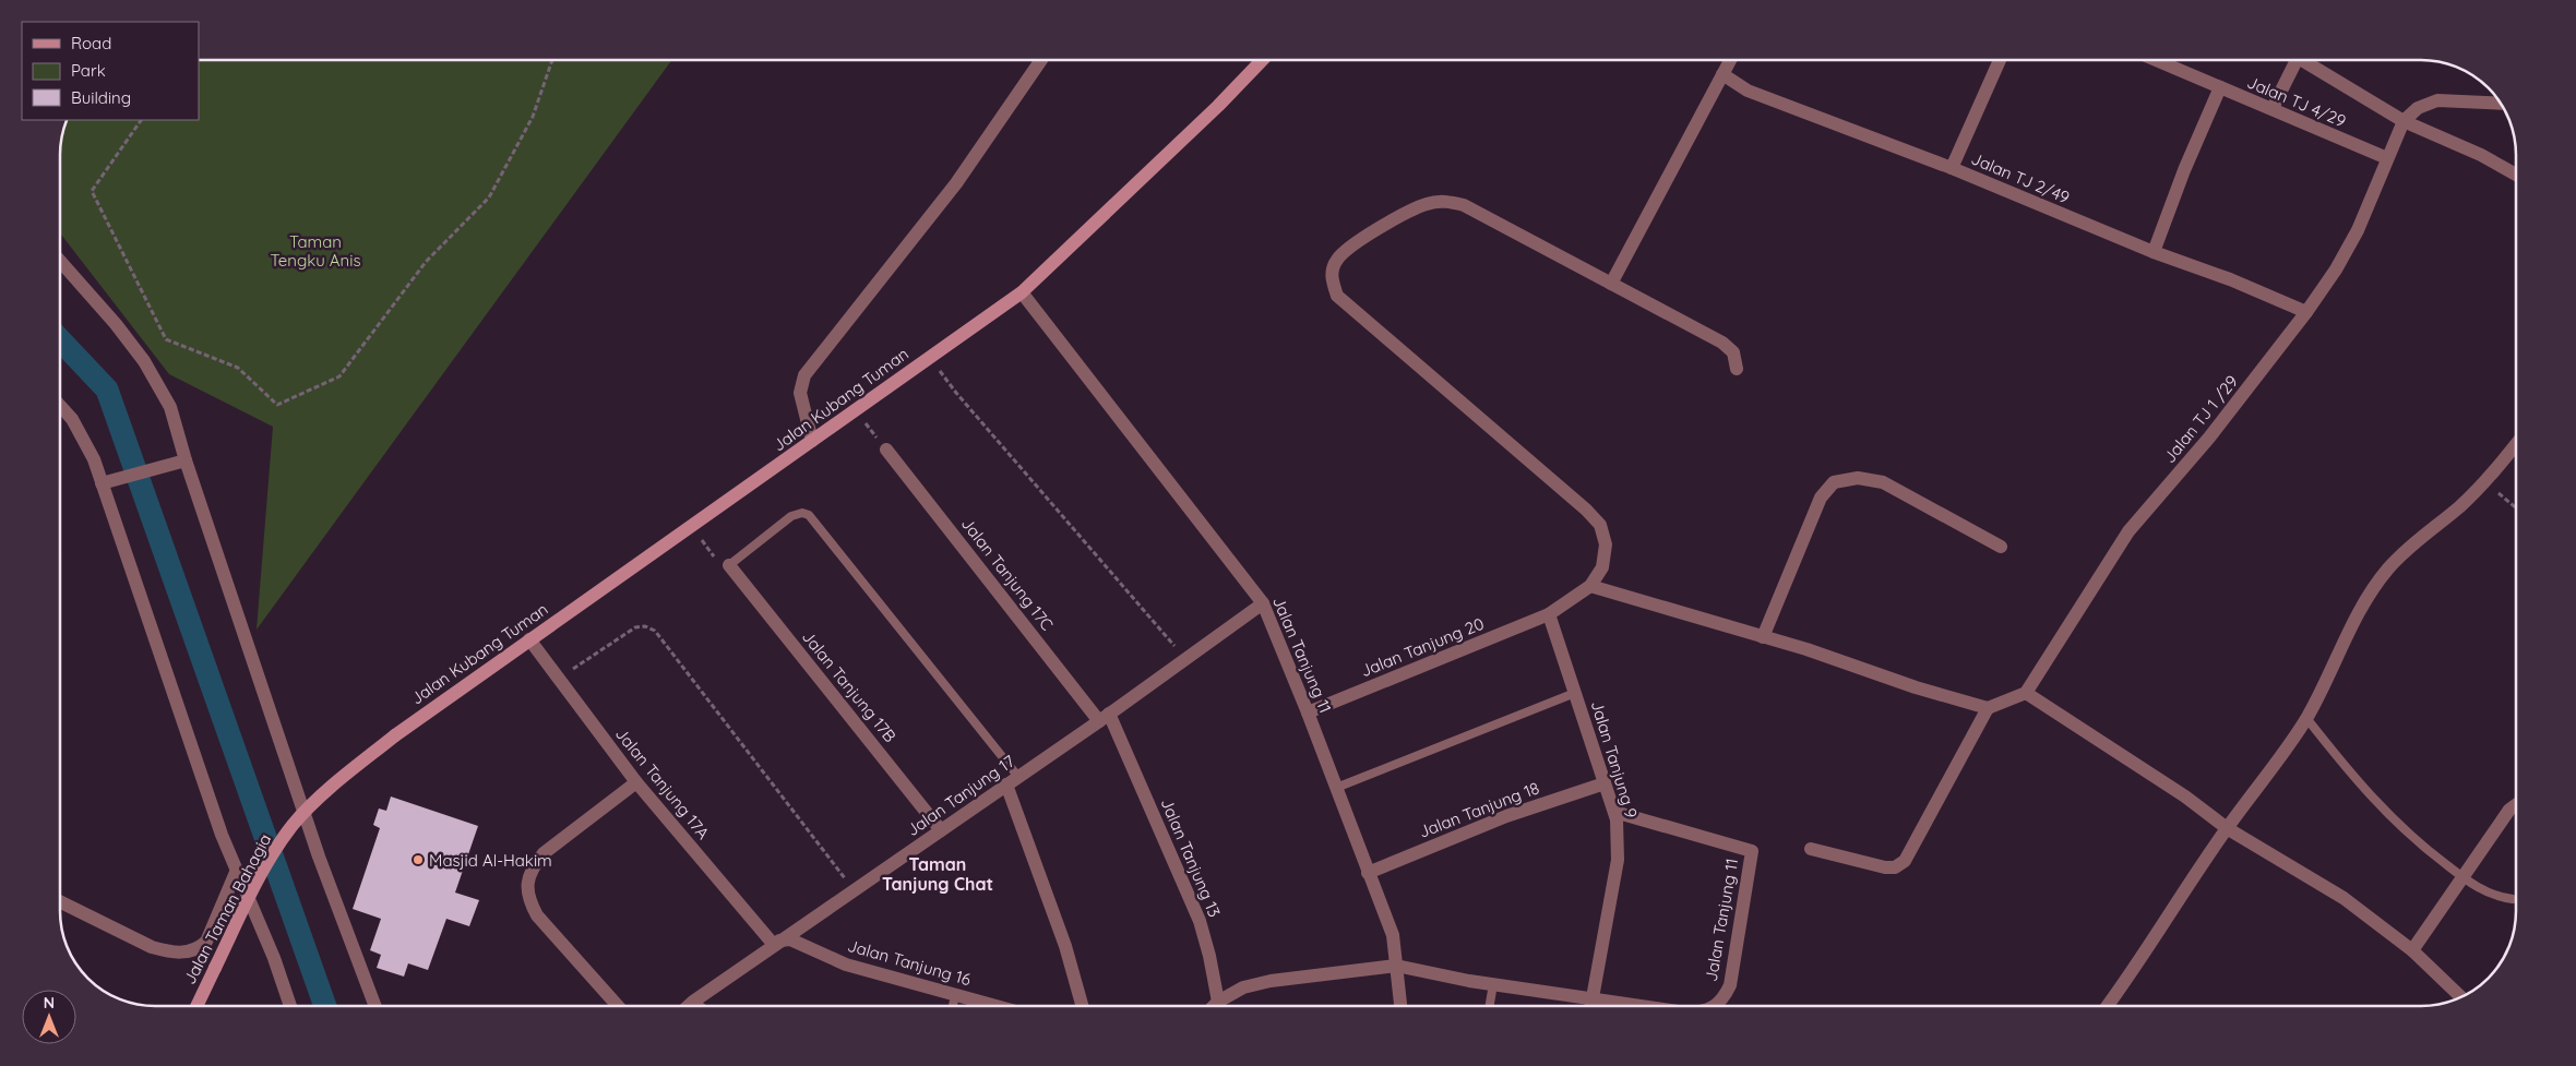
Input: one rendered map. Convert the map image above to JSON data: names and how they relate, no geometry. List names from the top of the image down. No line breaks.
{"streets":{"main road":["Jalan Kubang Tuman","Jalan Taman Bahagia"],"street":["Jalan TJ 4/29","Jalan TJ 2/49","Jalan TJ 1 /29","Jalan Tanjung 17C","Jalan Tanjung 20","Jalan Tanjung 11","Jalan Tanjung 17B","Jalan Tanjung 9","Jalan Tanjung 17A","Jalan Tanjung 17","Jalan Tanjung 18","Jalan Tanjung 13","Jalan Tanjung 16"]},"crossings":[["Jalan TJ 4/29","Jalan TJ 1 /29"],["Jalan TJ 2/49","Jalan TJ 1 /29"],["Jalan Kubang Tuman","Jalan Tanjung 11"],["Jalan Kubang Tuman","Jalan Tanjung 17A"],["Jalan Kubang Tuman","Jalan Taman Bahagia"],["Jalan Tanjung 17C","Jalan Tanjung 17"],["Jalan Tanjung 17C","Jalan Tanjung 13"],["Jalan Tanjung 20","Jalan Tanjung 11"],["Jalan Tanjung 20","Jalan Tanjung 9"],["Jalan Tanjung 11","Jalan Tanjung 9"],["Jalan Tanjung 11","Jalan Tanjung 17"],["Jalan Tanjung 11","Jalan Tanjung 18"],["Jalan Tanjung 17B","Jalan Tanjung 17"],["Jalan Tanjung 9","Jalan Tanjung 18"],["Jalan Tanjung 17A","Jalan Tanjung 17"],["Jalan Tanjung 17A","Jalan Tanjung 16"],["Jalan Tanjung 17","Jalan Tanjung 13"],["Jalan Tanjung 17","Jalan Tanjung 16"]],"districts":["Taman Tanjung Chat"],"parks":["Taman Tengku Anis"],"places":["Masjid Al-Hakim"],"legend":["Road","Park","Building"],"north":"top"}
